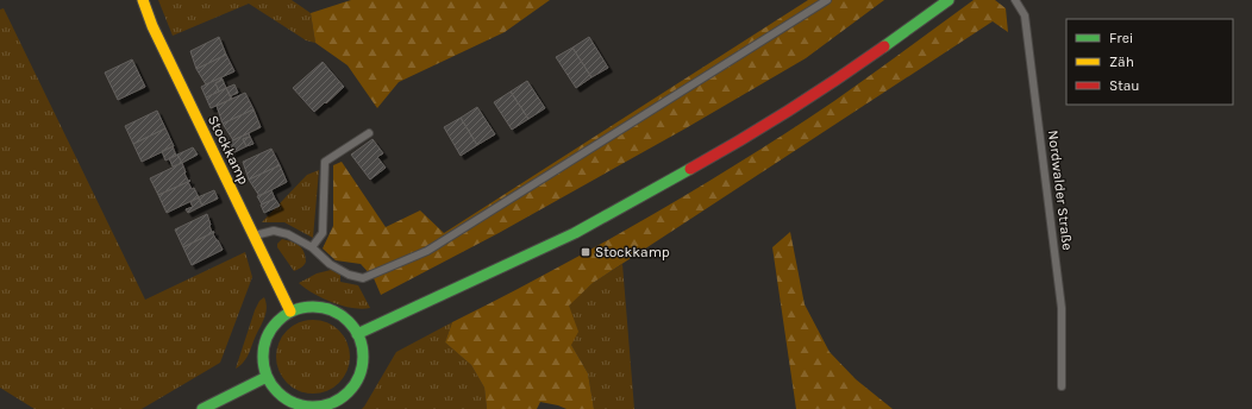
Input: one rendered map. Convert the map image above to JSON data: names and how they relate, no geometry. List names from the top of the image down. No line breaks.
{"streets":{"main road":["Stockkamp"],"lane":["Nordwalder Straße"]},"places":{"transit":["Stockkamp"]},"legend":["Frei","Zäh","Stau"]}
